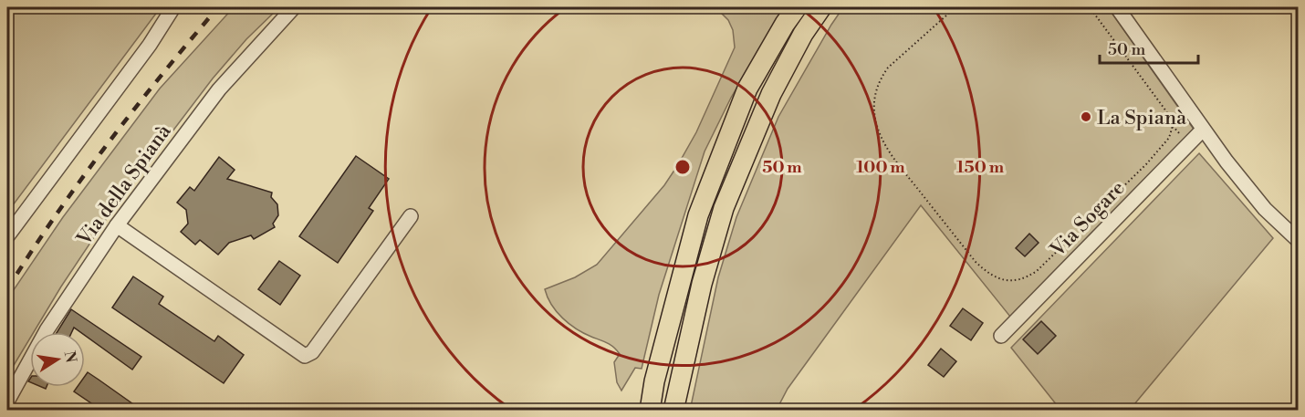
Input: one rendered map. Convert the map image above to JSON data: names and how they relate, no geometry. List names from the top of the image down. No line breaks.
{"streets":{"street":["Via della Spianà","Via Sogare"]},"places":["La Spianà"],"scale_bar":"50 m","north":"right","rings":["50 m","100 m","150 m"]}
